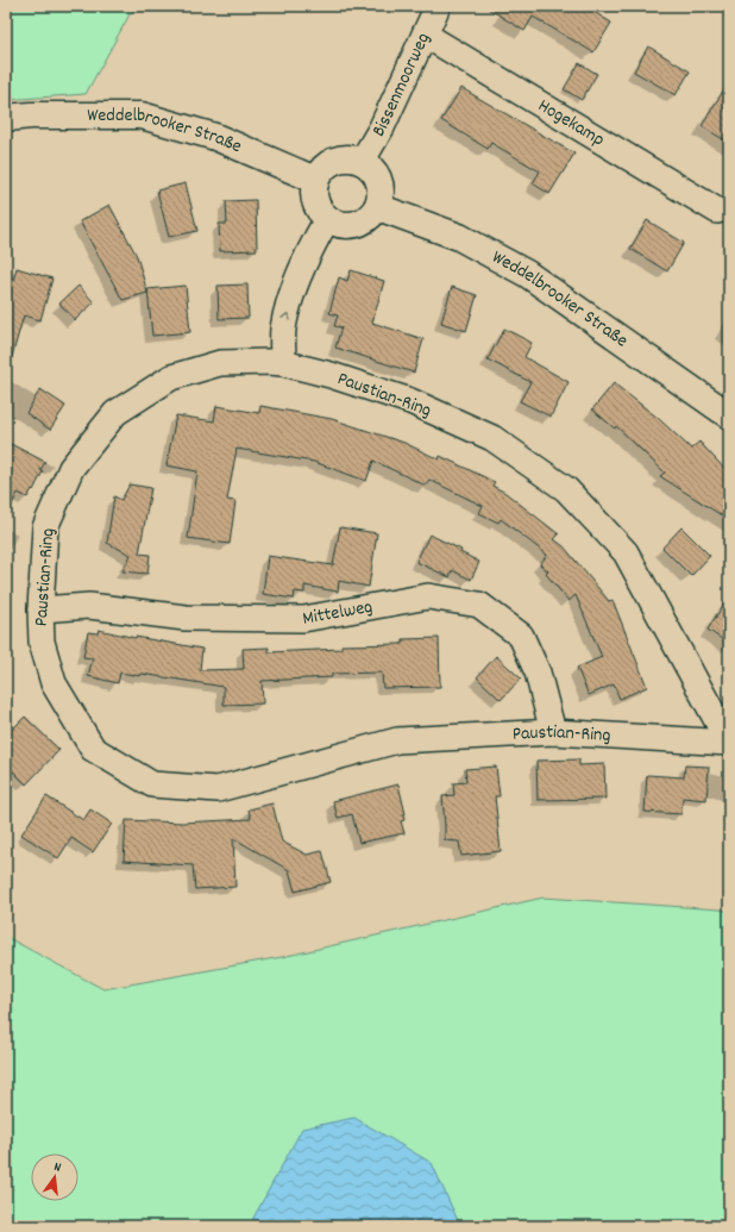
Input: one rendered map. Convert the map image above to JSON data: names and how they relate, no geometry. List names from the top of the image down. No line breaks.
{"streets":{"street":["Bissenmoorweg","Hogekamp","Weddelbrooker Straße","Paustian-Ring","Mittelweg"]},"crossings":[["Bissenmoorweg","Hogekamp"],["Bissenmoorweg","Weddelbrooker Straße"],["Paustian-Ring","Mittelweg"]],"north":"top"}
